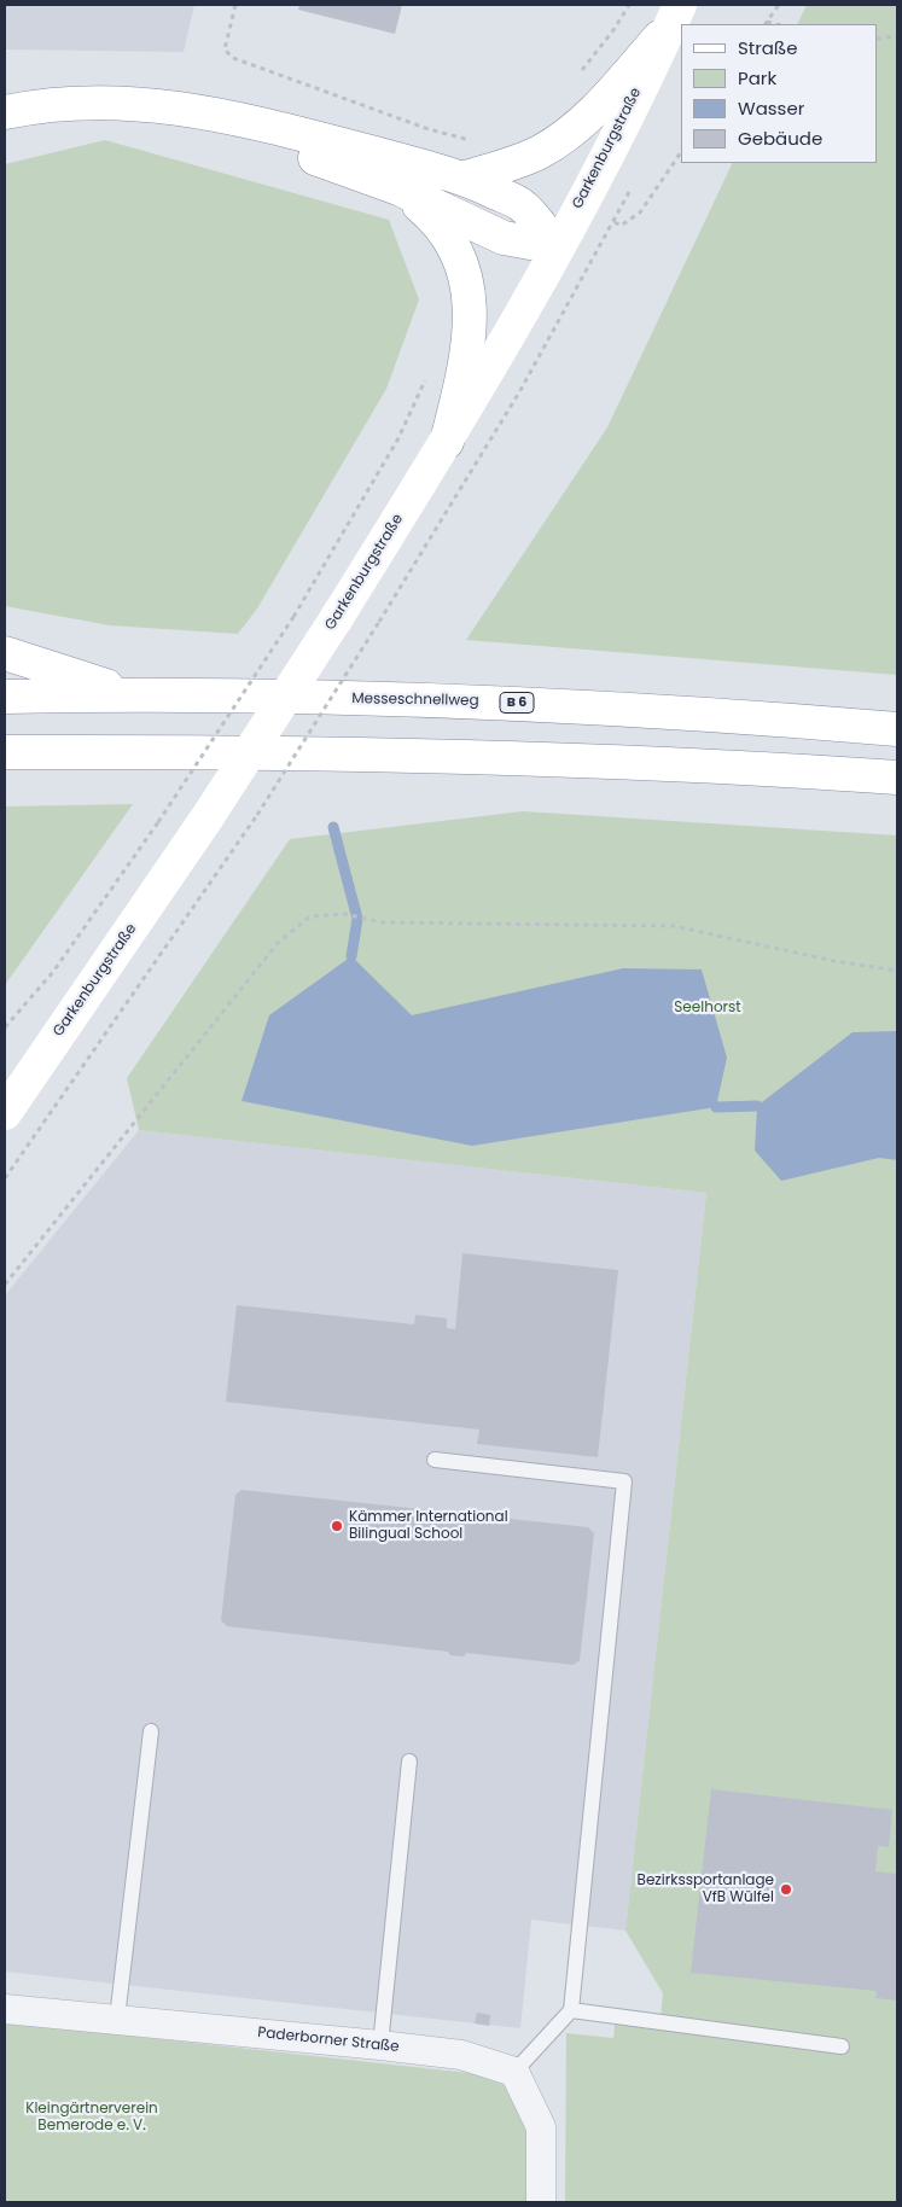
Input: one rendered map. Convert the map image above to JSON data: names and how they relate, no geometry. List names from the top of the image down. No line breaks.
{"streets":{"main road":["Garkenburgstraße","Messeschnellweg","B 6"],"street":["Paderborner Straße"]},"parks":["Seelhorst","Kleingärtnerverein Bemerode e. V."],"places":["Kämmer International Bilingual School","Bezirkssportanlage VfB Wülfel"],"legend":["Straße","Park","Wasser","Gebäude"]}
